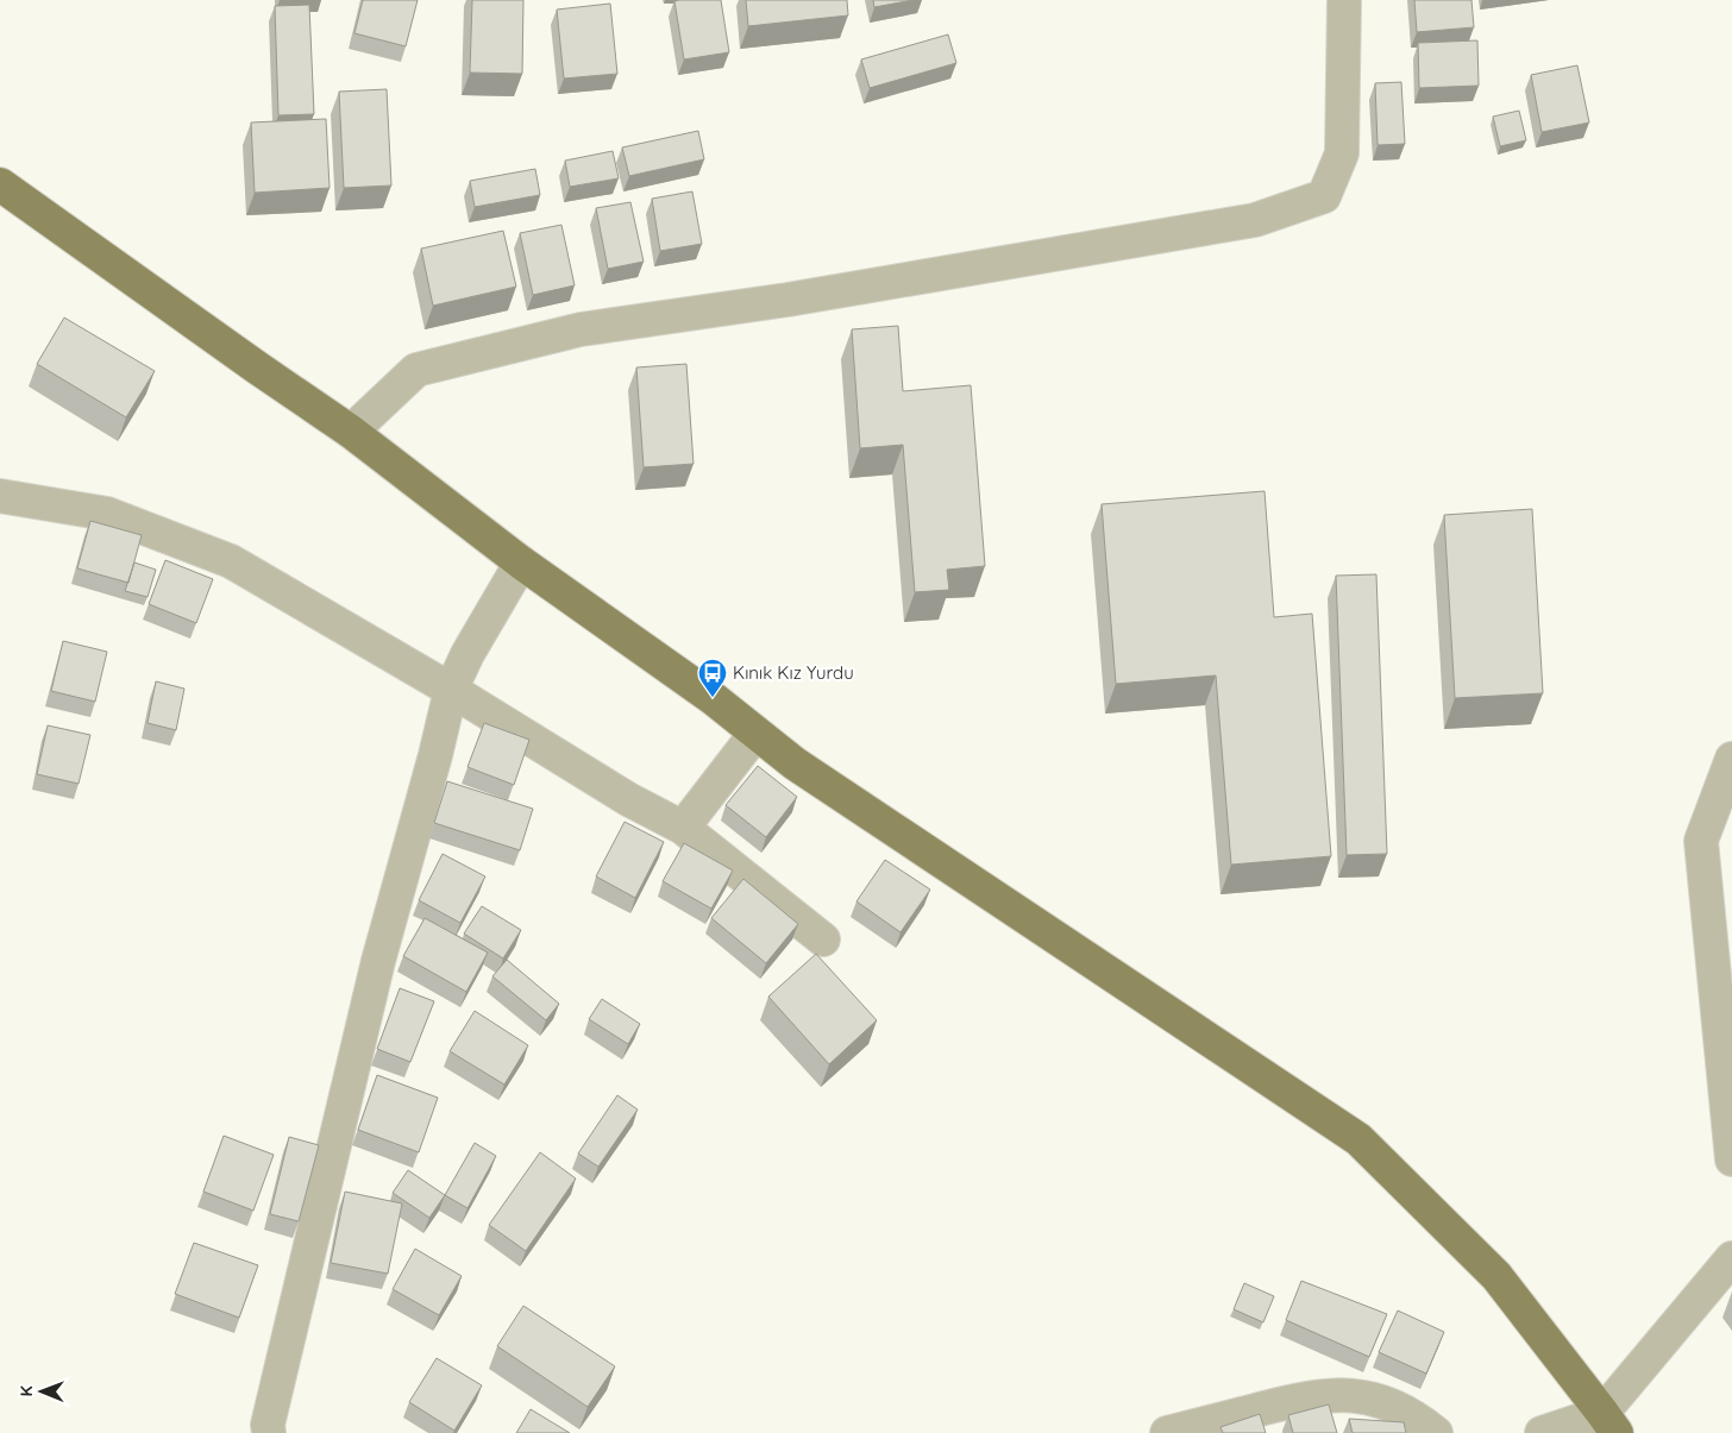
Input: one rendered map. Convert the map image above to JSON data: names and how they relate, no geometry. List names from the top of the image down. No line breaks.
{"places":{"bus stop":["Kınık Kız Yurdu"]},"north":"left"}
